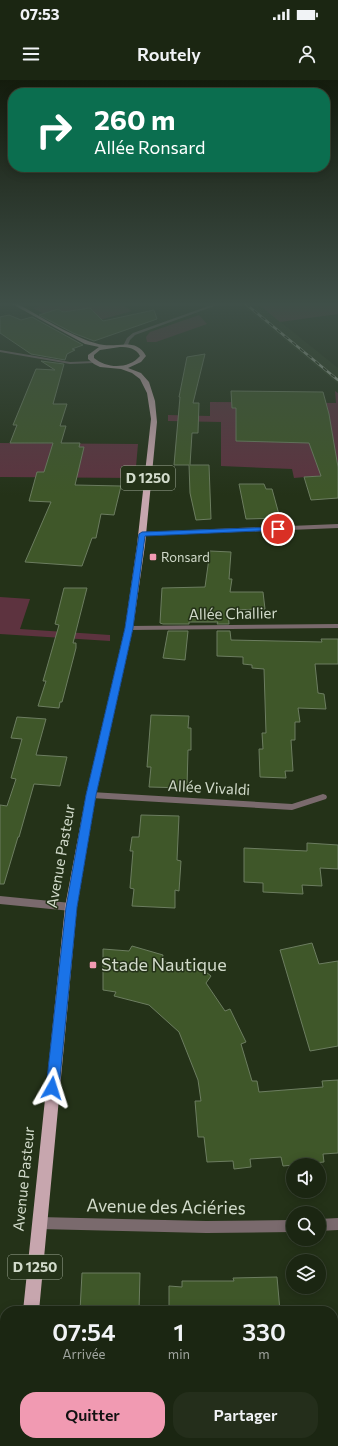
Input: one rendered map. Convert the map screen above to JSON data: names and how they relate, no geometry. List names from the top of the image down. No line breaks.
{"streets":{"main road":["D 1250","Avenue Pasteur"],"street":["Allée Challier","Allée Vivaldi","Avenue des Aciéries"]},"crossings":[["Allée Challier","Avenue Pasteur"],["Allée Vivaldi","Avenue Pasteur"],["Avenue Pasteur","Avenue des Aciéries"]],"places":{"transit":["Ronsard","Stade Nautique"]},"page":{"status":"07:53","header":"Routely","turn":["260 m","Allée Ronsard"],"eta":["07:54","Arrivée","1","min","330","m"],"buttons":["Quitter","Partager"]}}
